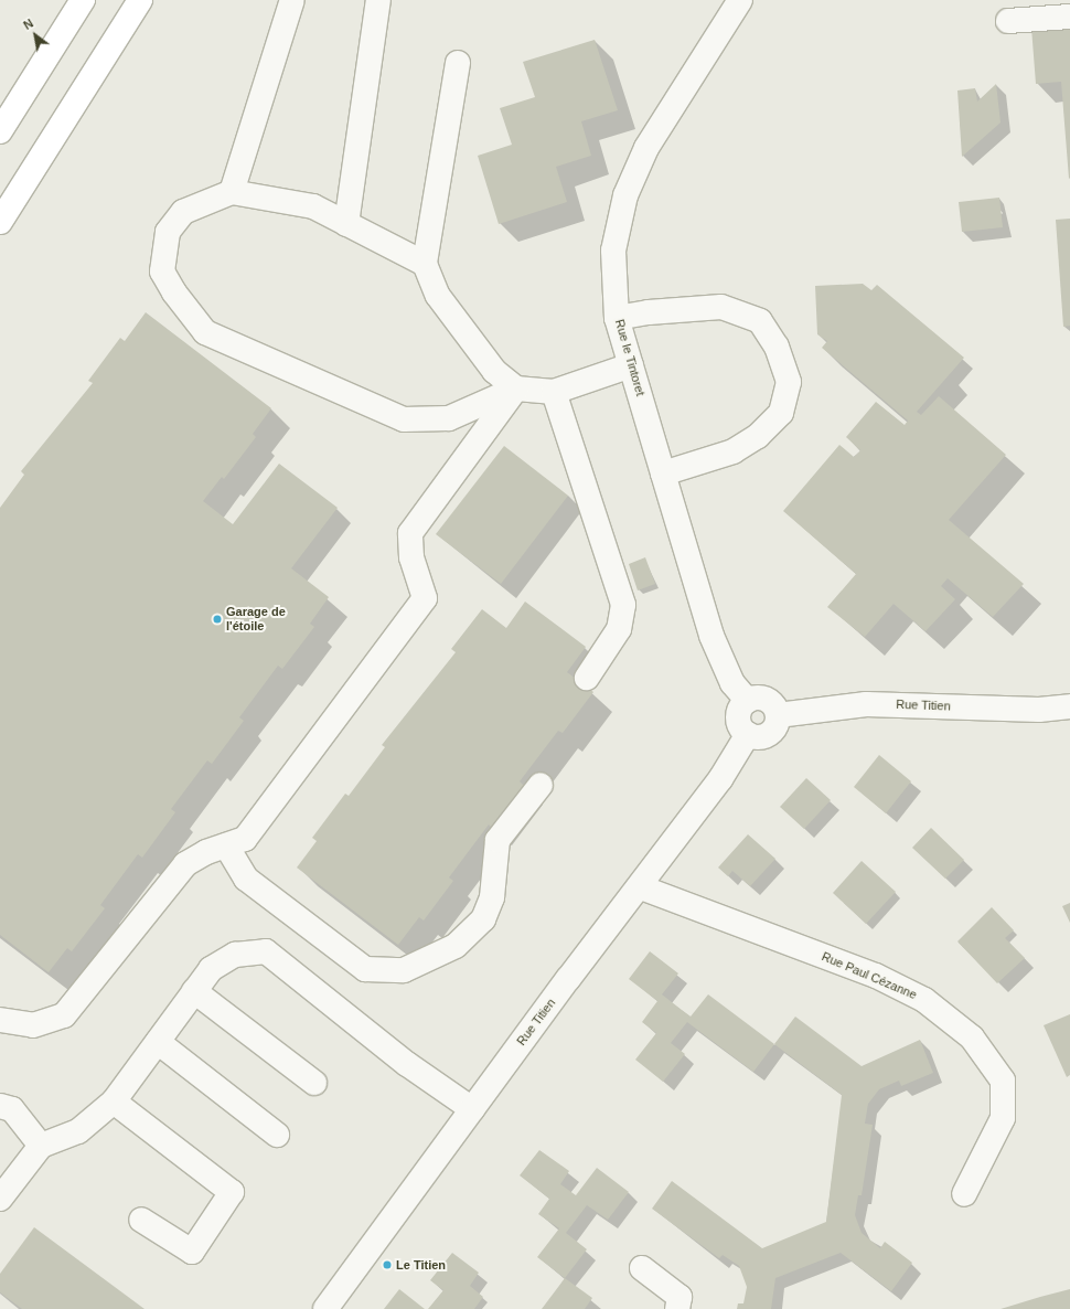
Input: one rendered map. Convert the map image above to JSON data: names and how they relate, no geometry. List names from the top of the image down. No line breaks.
{"streets":{"street":["Rue le Tintoret","Rue Titien","Rue Paul Cézanne"]},"crossings":[["Rue le Tintoret","Rue Titien"],["Rue Titien","Rue Paul Cézanne"]],"places":["Garage de l'étoile","Le Titien"],"north":"top left"}
